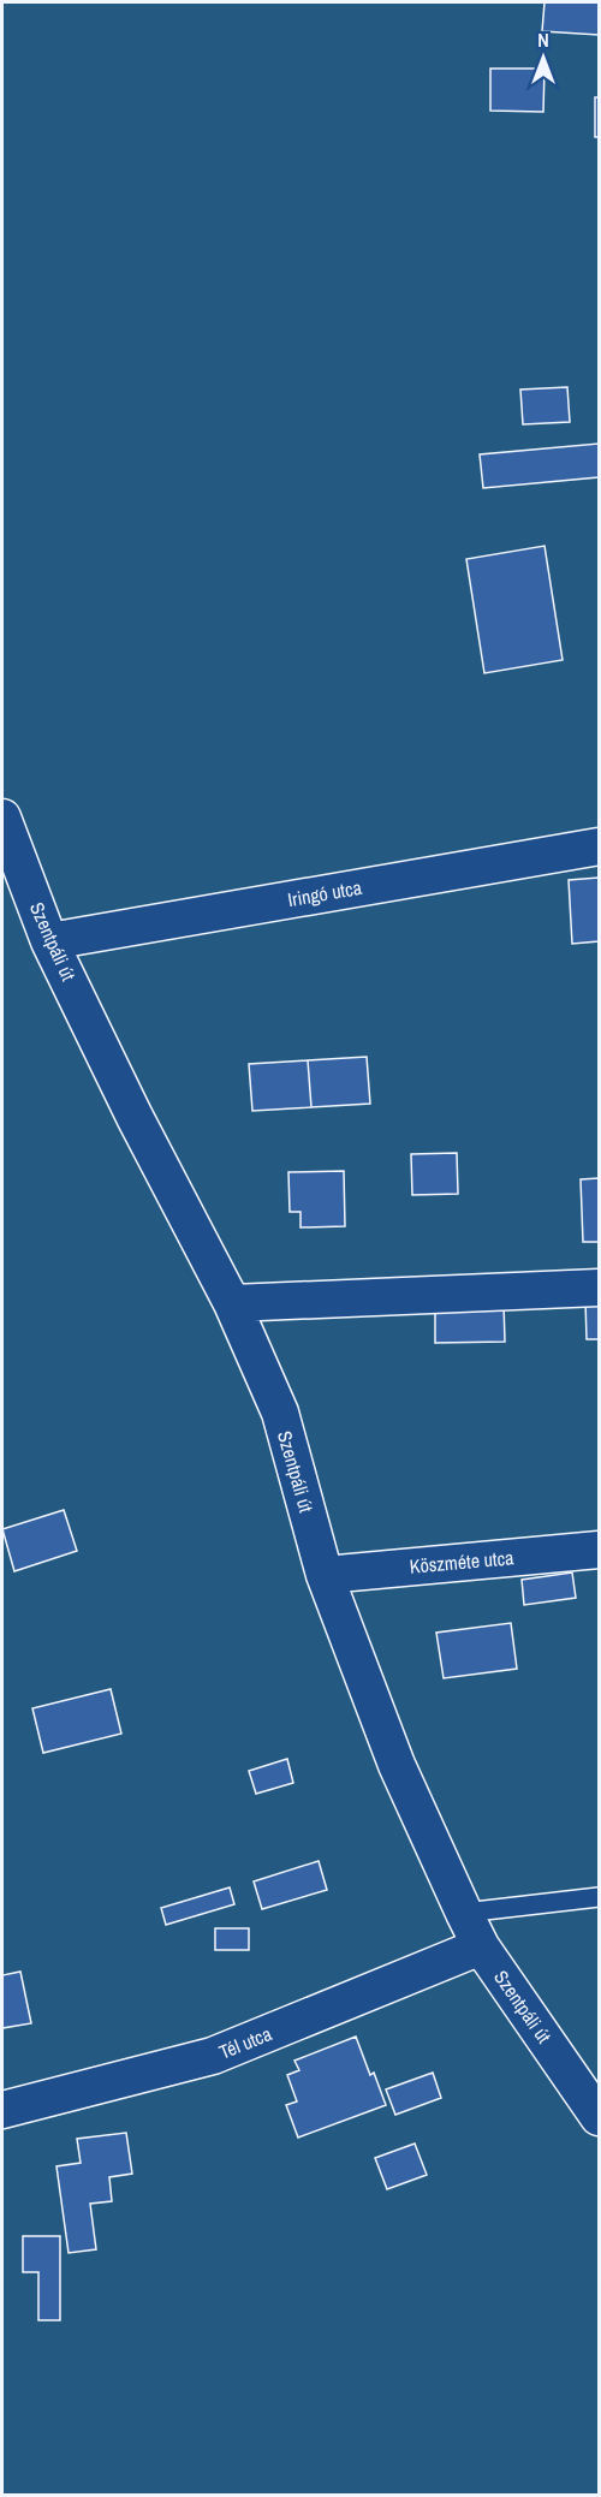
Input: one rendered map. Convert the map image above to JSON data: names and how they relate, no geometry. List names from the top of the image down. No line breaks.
{"streets":{"street":["Iringó utca","Szentpáli út","Köszméte utca","Tél utca"]},"crossings":[["Iringó utca","Szentpáli út"],["Szentpáli út","Köszméte utca"],["Szentpáli út","Tél utca"]],"north":"top"}
